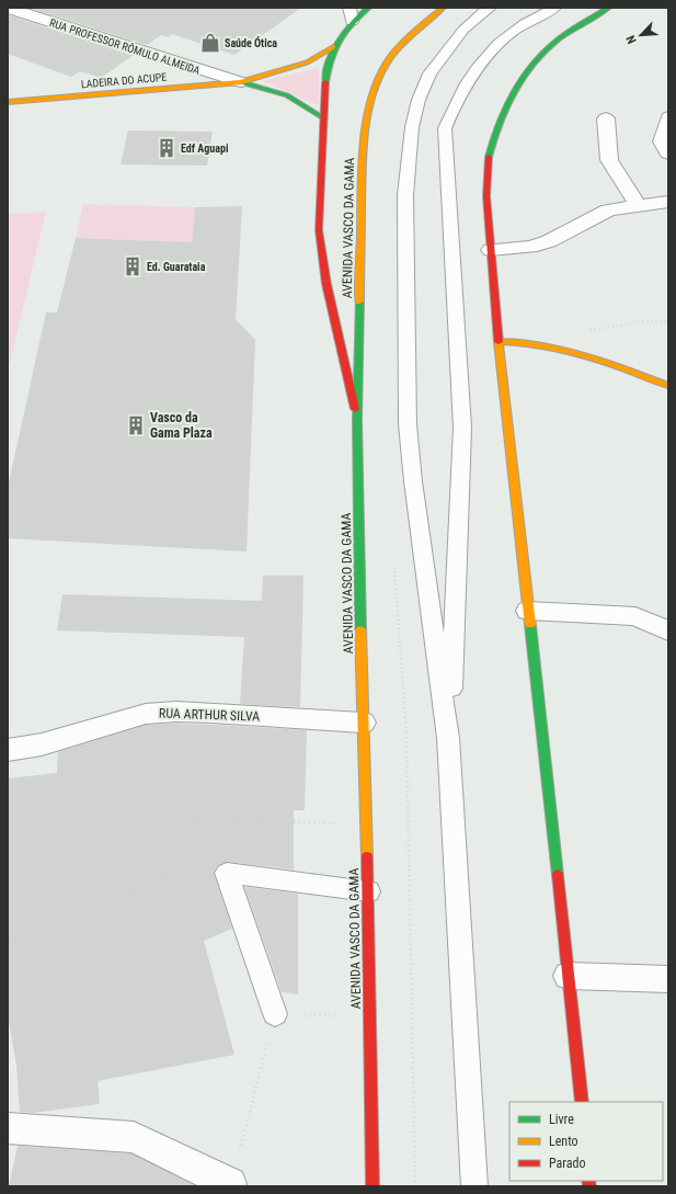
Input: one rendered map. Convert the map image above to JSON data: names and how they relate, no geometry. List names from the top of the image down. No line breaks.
{"streets":{"main road":["LADEIRA DO ACUPE","AVENIDA VASCO DA GAMA"],"street":["RUA PROFESSOR RÔMULO ALMEIDA","RUA ARTHUR SILVA"]},"crossings":[["RUA PROFESSOR RÔMULO ALMEIDA","LADEIRA DO ACUPE"],["AVENIDA VASCO DA GAMA","RUA ARTHUR SILVA"]],"places":{"shop":["Saúde Ótica"],"building":["Edf Aguapi","Ed. Guarataia","Vasco da Gama Plaza"]},"legend":["Livre","Lento","Parado"],"north":"bottom left"}
